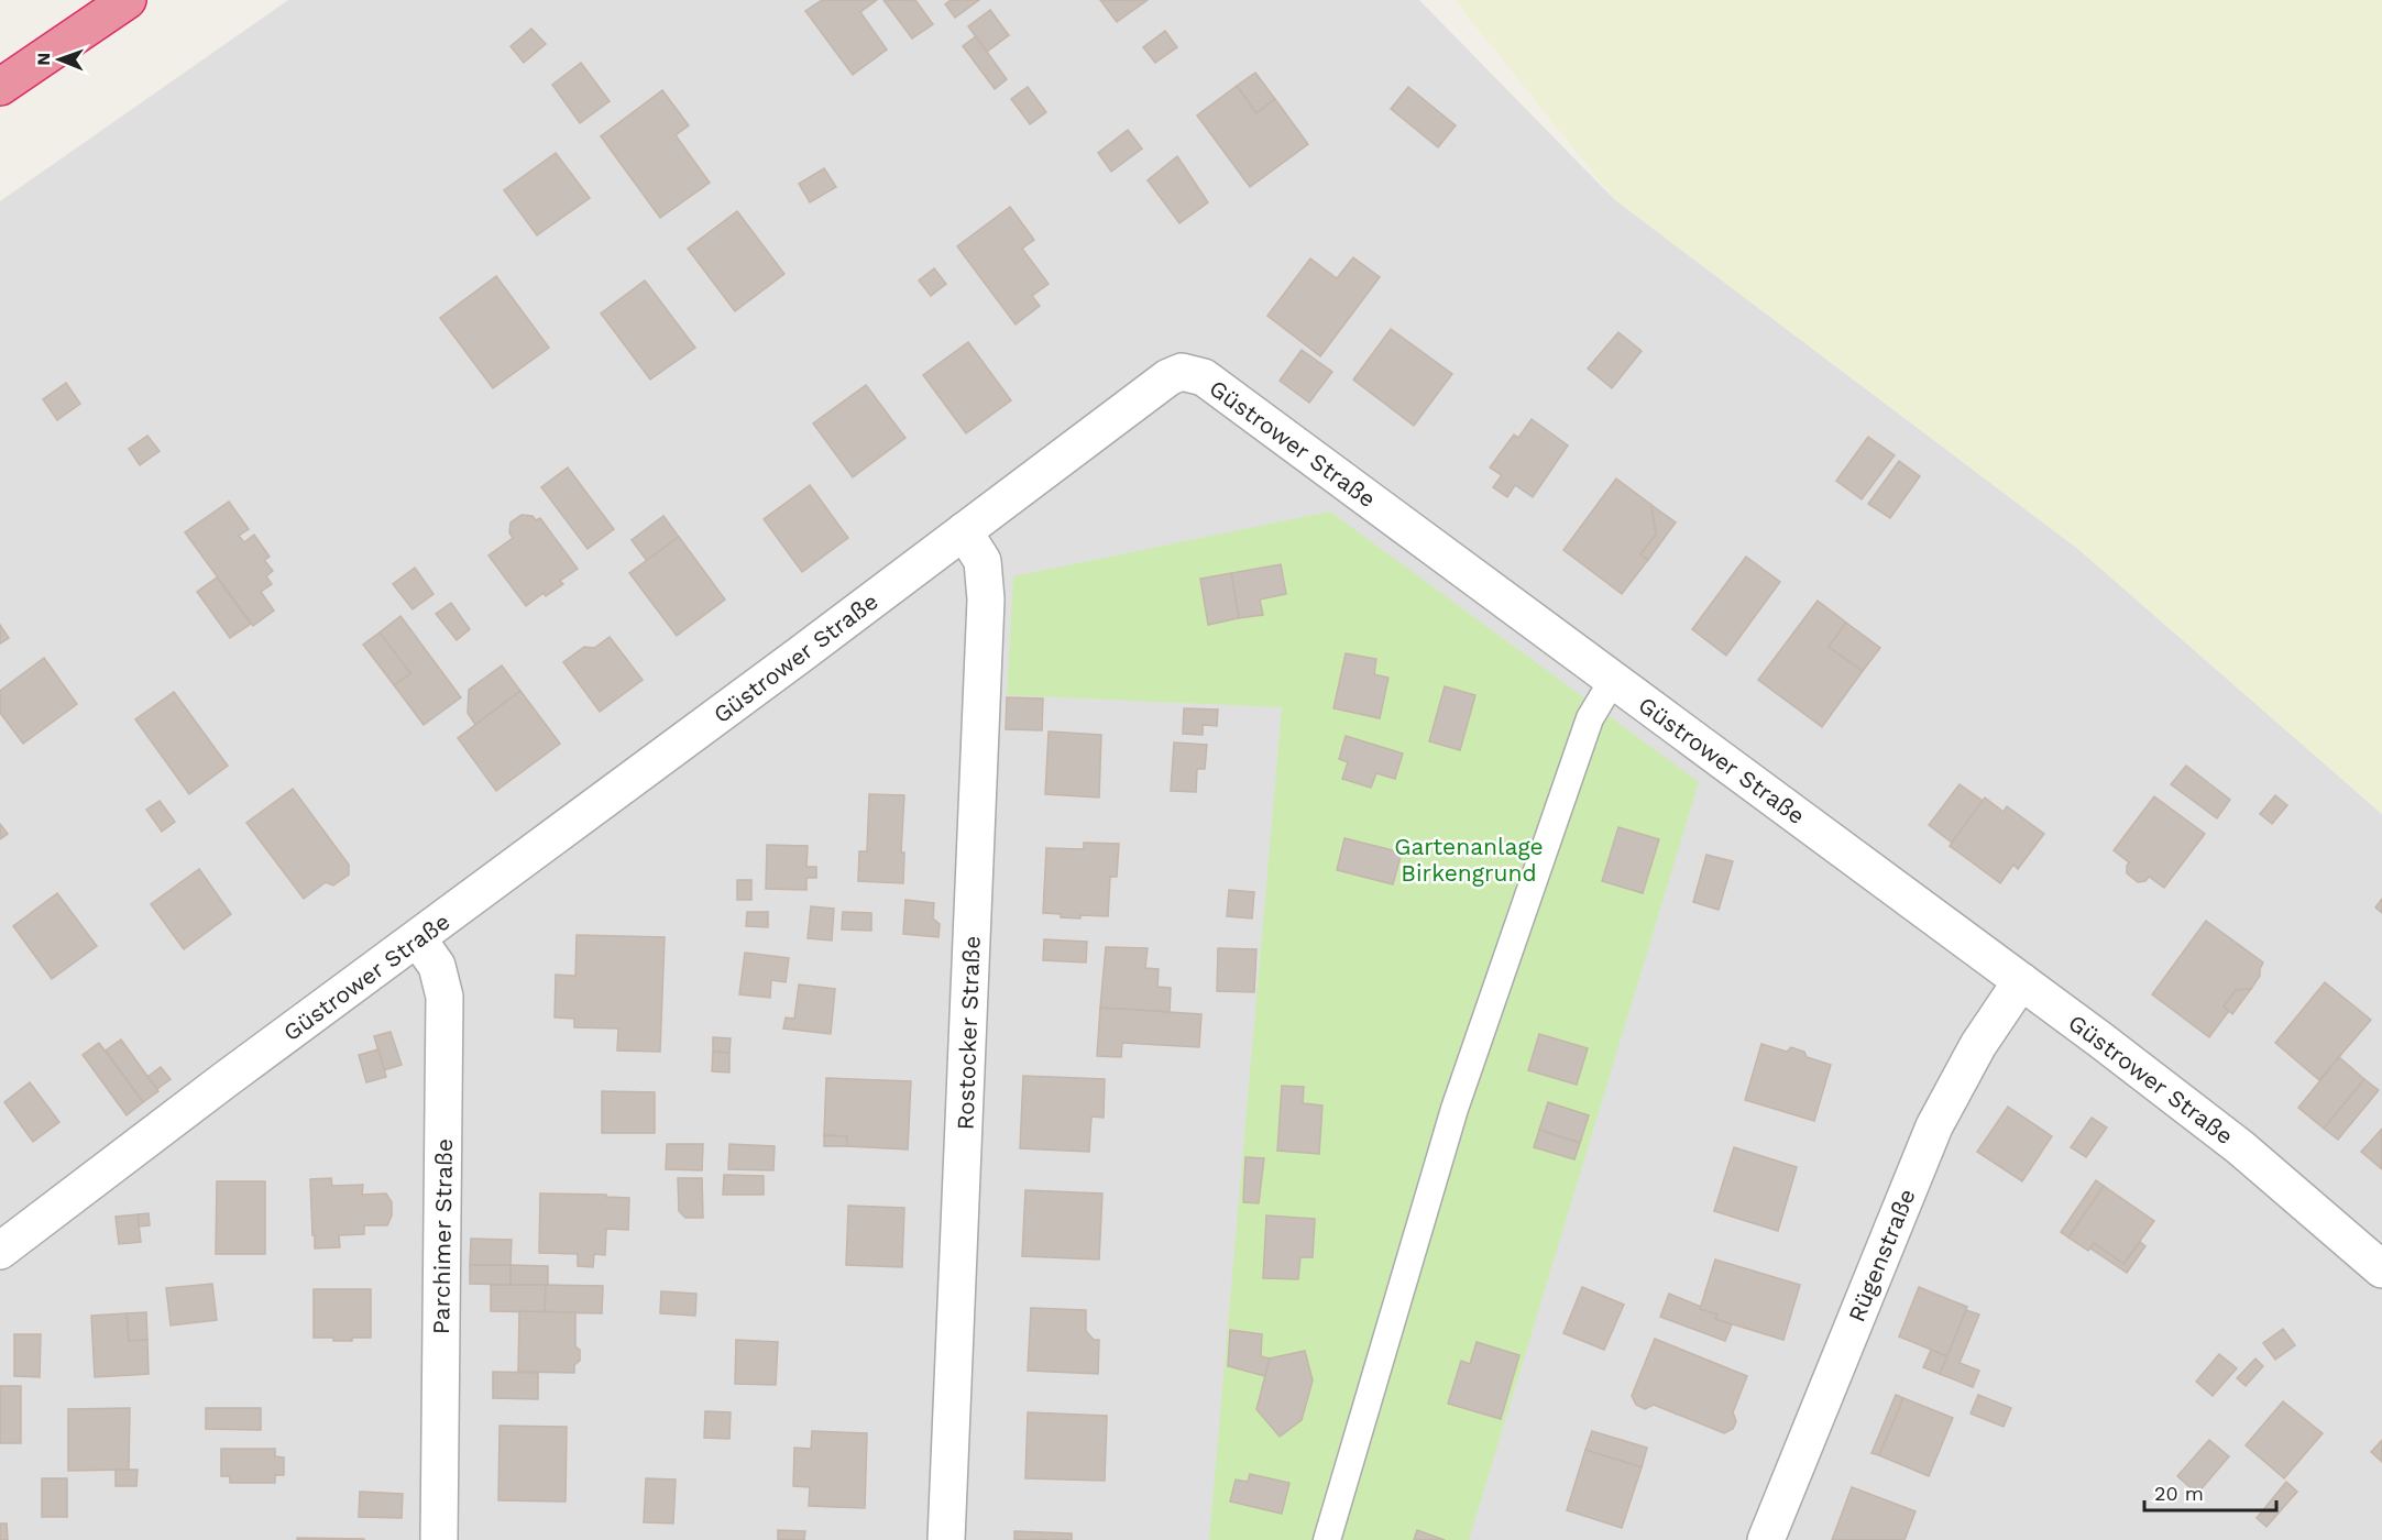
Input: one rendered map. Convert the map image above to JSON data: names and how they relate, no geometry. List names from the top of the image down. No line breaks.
{"streets":{"street":["Güstrower Straße","Rostocker Straße","Parchimer Straße","Rügenstraße"]},"crossings":[["Güstrower Straße","Rostocker Straße"],["Güstrower Straße","Parchimer Straße"],["Güstrower Straße","Rügenstraße"]],"parks":["Gartenanlage Birkengrund"],"scale_bar":"20 m","north":"left"}
